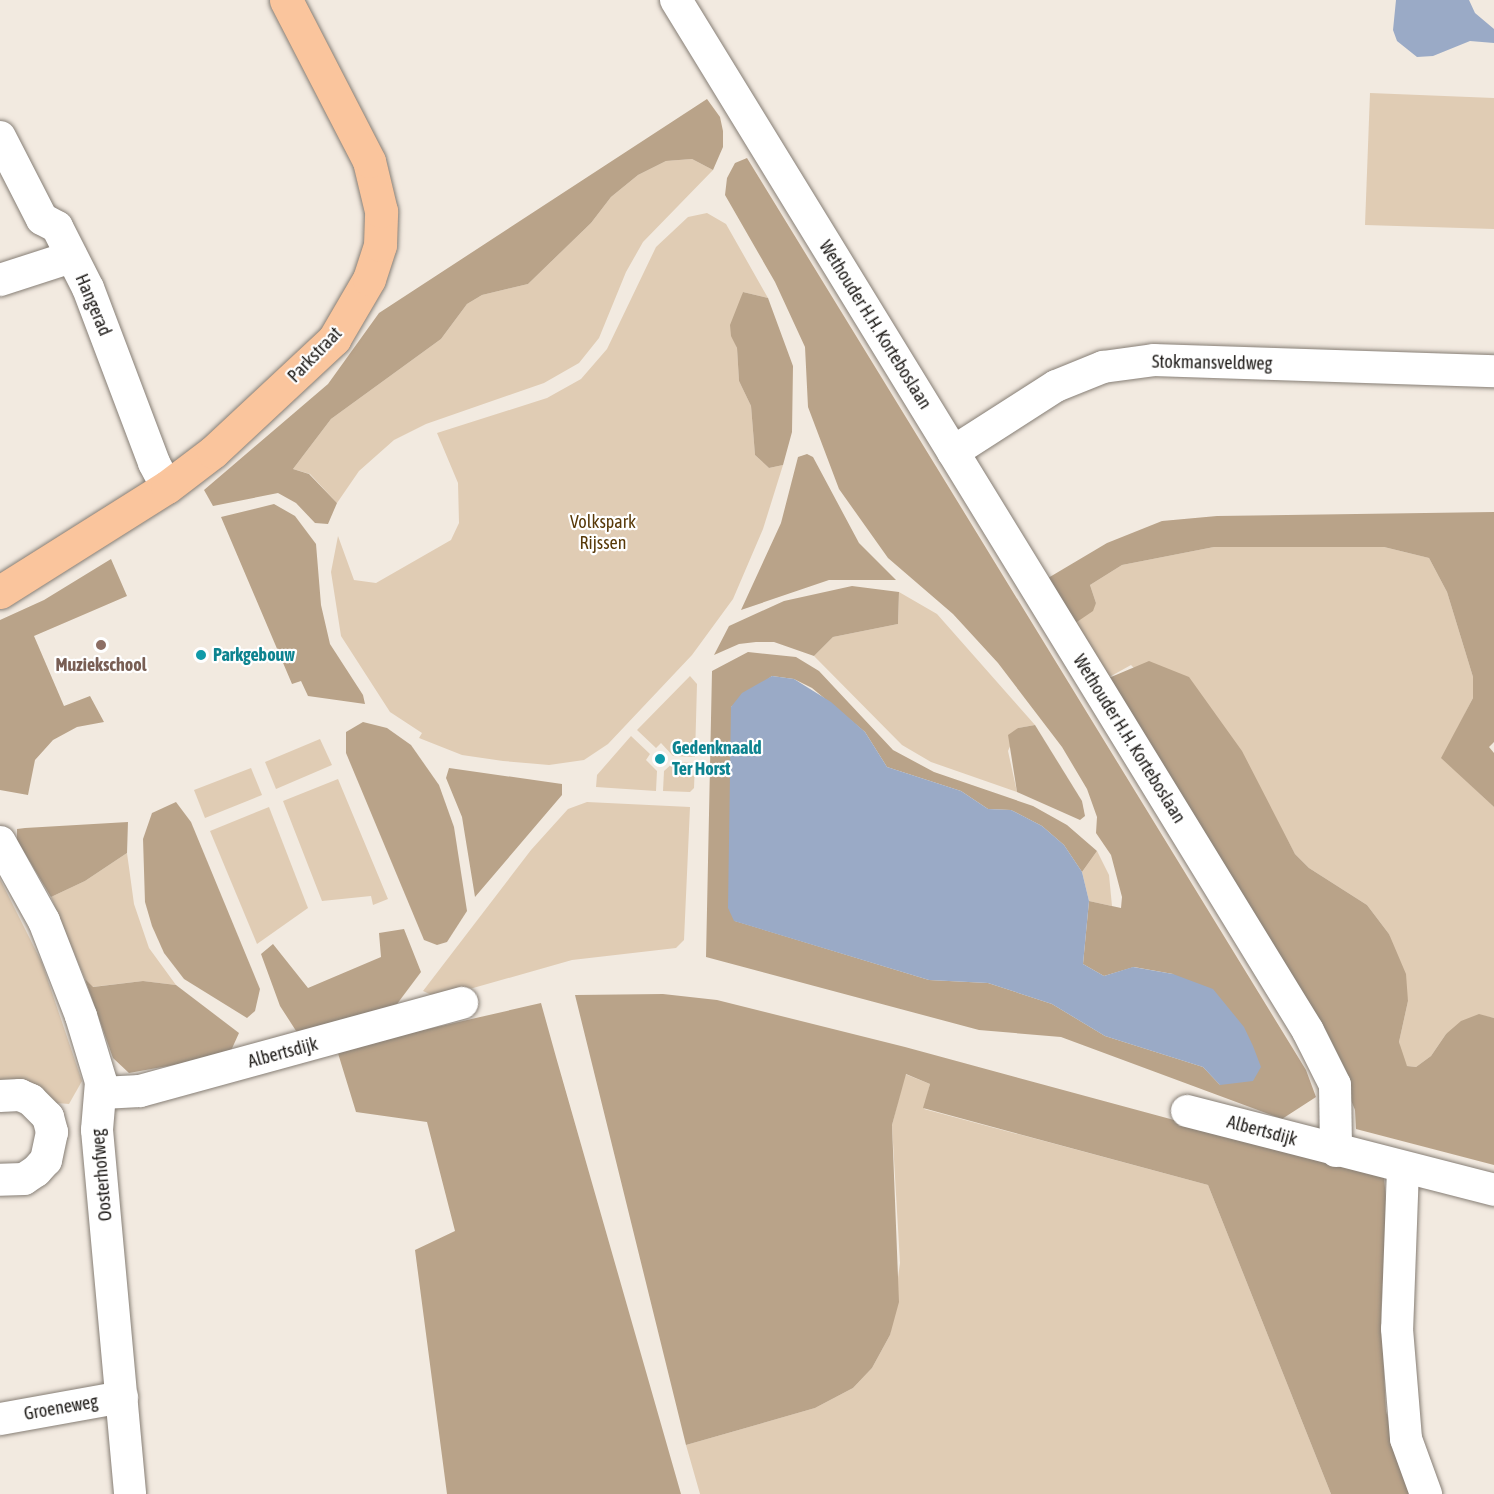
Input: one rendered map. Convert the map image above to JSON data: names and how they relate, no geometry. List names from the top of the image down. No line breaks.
{"streets":{"main road":["Parkstraat"],"street":["Hangerad","Wethouder H.H. Korteboslaan","Stokmansveldweg","Albertsdijk","Oosterhofweg","Groeneweg"]},"crossings":[["Hangerad","Parkstraat"],["Wethouder H.H. Korteboslaan","Stokmansveldweg"],["Wethouder H.H. Korteboslaan","Albertsdijk"],["Albertsdijk","Oosterhofweg"],["Oosterhofweg","Groeneweg"]],"parks":["Volkspark Rijssen"],"places":["Muziekschool","Parkgebouw","Gedenknaald Ter Horst"]}
